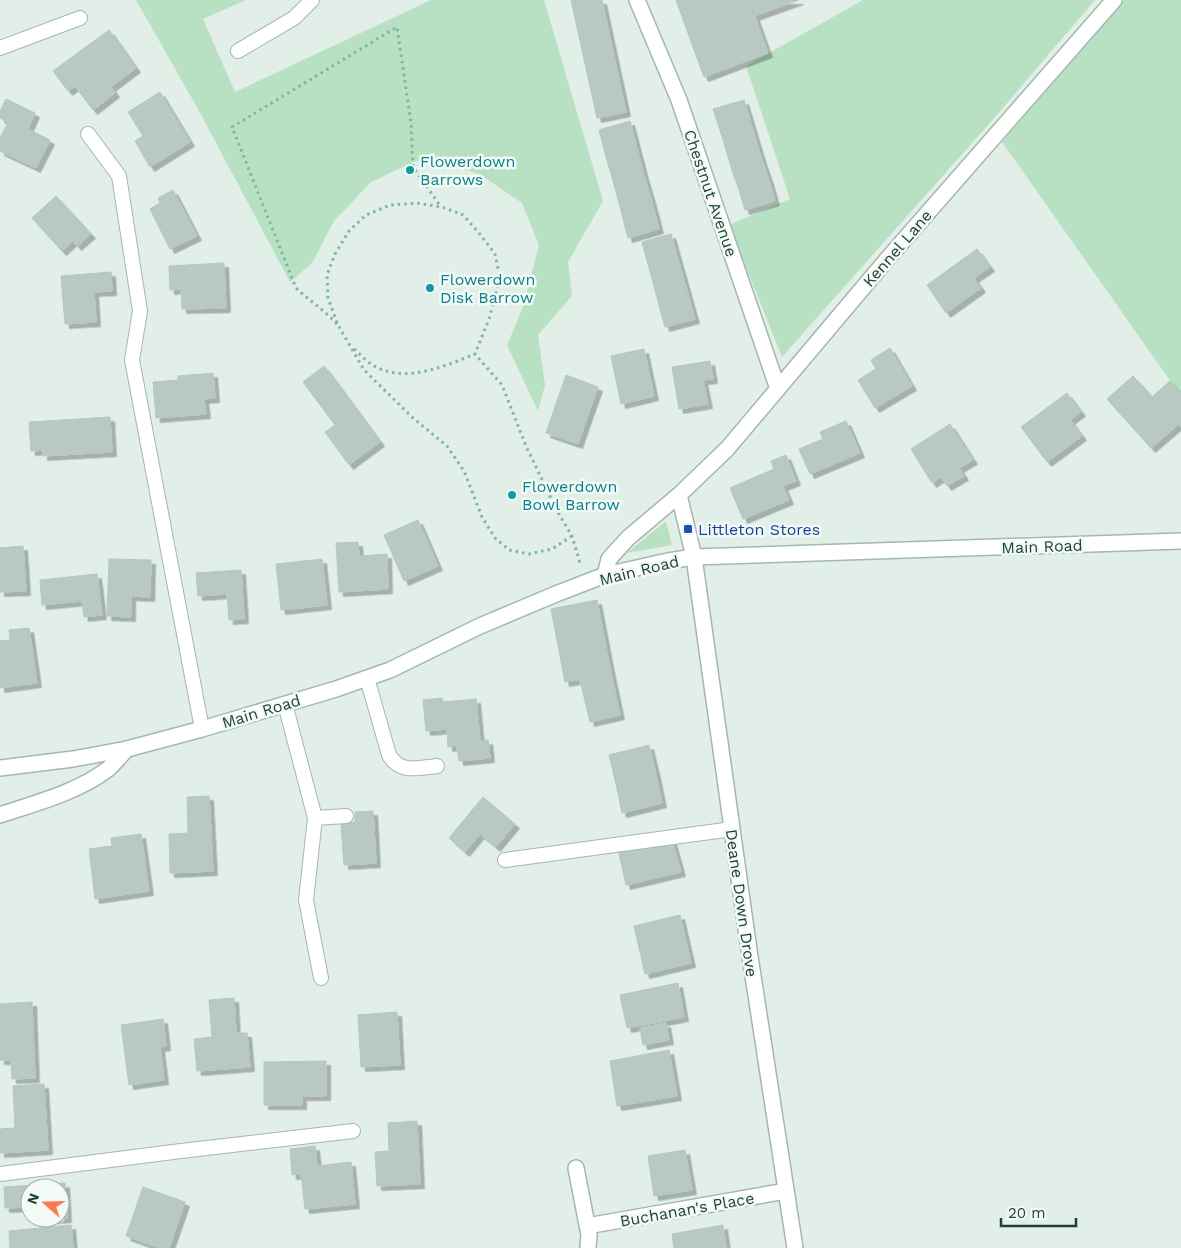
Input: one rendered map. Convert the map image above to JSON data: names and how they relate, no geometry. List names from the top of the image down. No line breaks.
{"streets":{"street":["Chestnut Avenue","Kennel Lane","Main Road","Deane Down Drove","Buchanan's Place"]},"crossings":[["Chestnut Avenue","Kennel Lane"],["Kennel Lane","Main Road"],["Main Road","Deane Down Drove"],["Deane Down Drove","Buchanan's Place"]],"places":{"other":["Flowerdown Barrows","Flowerdown Disk Barrow","Flowerdown Bowl Barrow"],"transit":["Littleton Stores"]},"scale_bar":"20 m","north":"left"}
